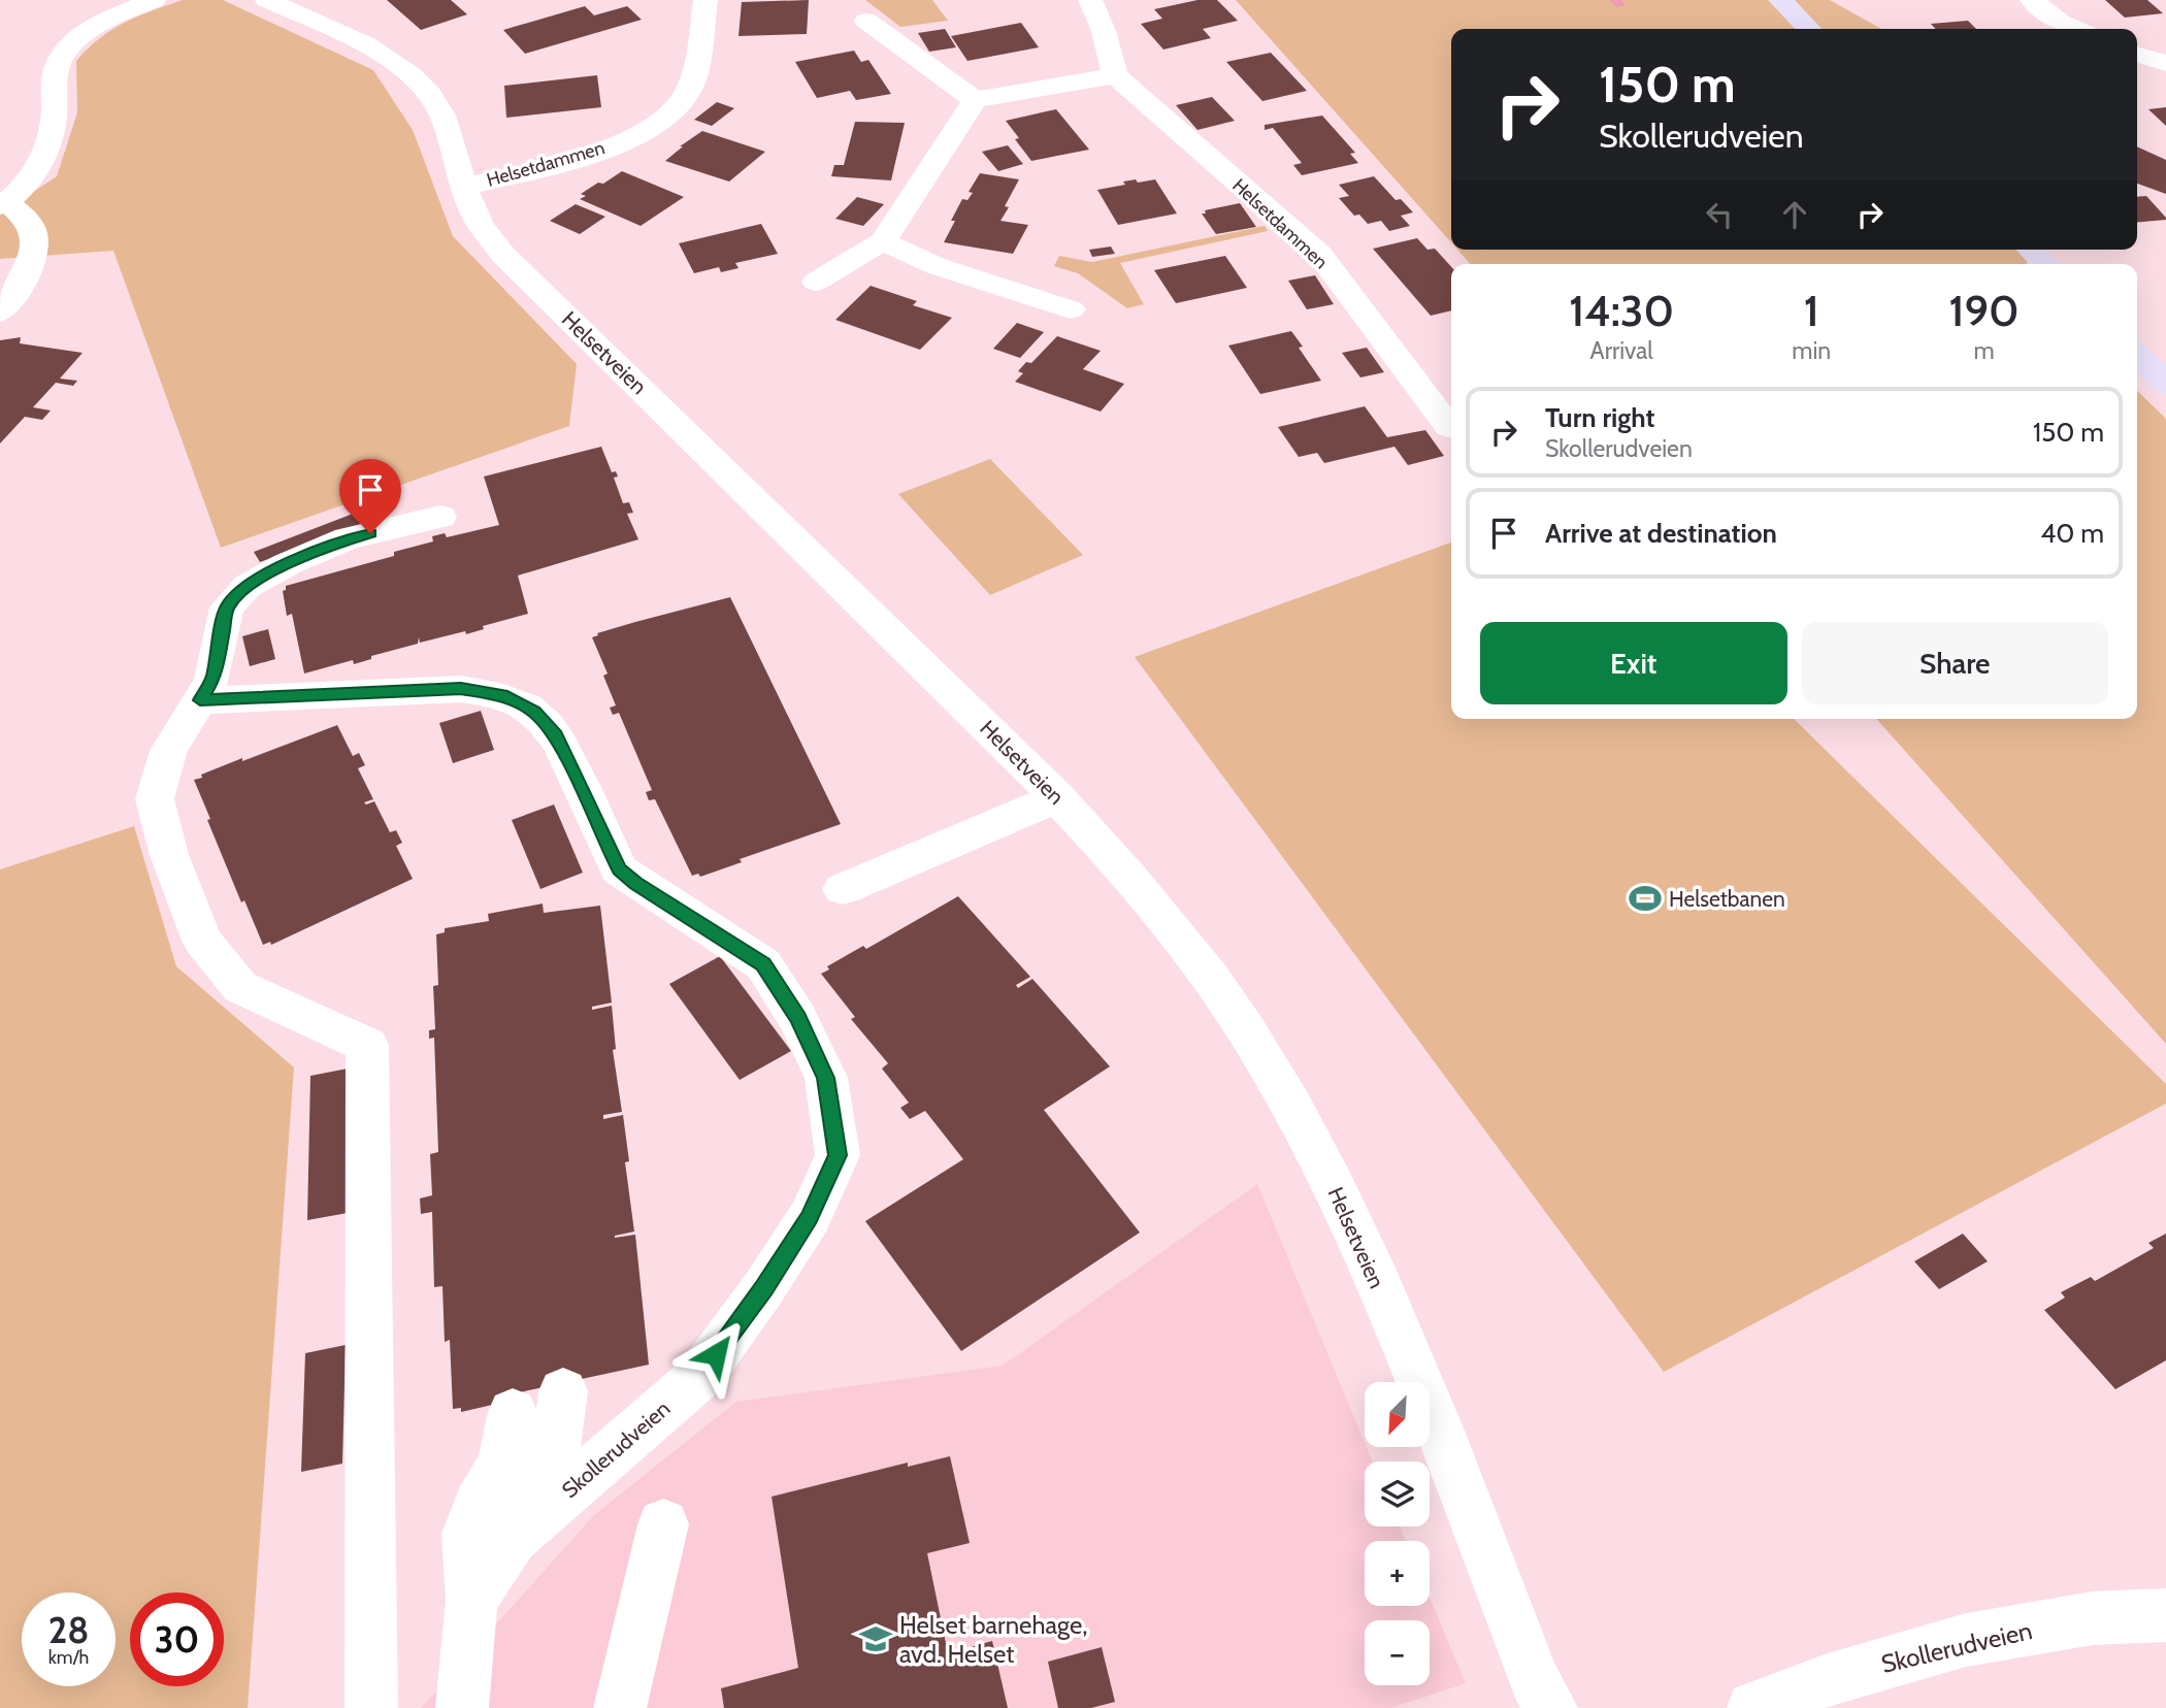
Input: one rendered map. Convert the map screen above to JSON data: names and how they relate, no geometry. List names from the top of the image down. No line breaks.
{"streets":{"street":["Helsetdammen","Helsetveien","Skollerudveien"]},"crossings":[["Helsetdammen","Helsetveien"]],"places":{"sports":["Helsetbanen"],"school or university":["Helset barnehage, avd. Helset"]},"north":"bottom left","page":{"turn":["150 m","Skollerudveien"],"eta":["14:30","Arrival","1","min","190","m"],"list":[{"name":"Turn right","note":"Skollerudveien","value":"150 m"},{"name":"Arrive at destination","value":"40 m"}],"buttons":["Exit","Share"],"map_buttons":["+","−"],"speed":"28 km/h","limit":"30"}}
